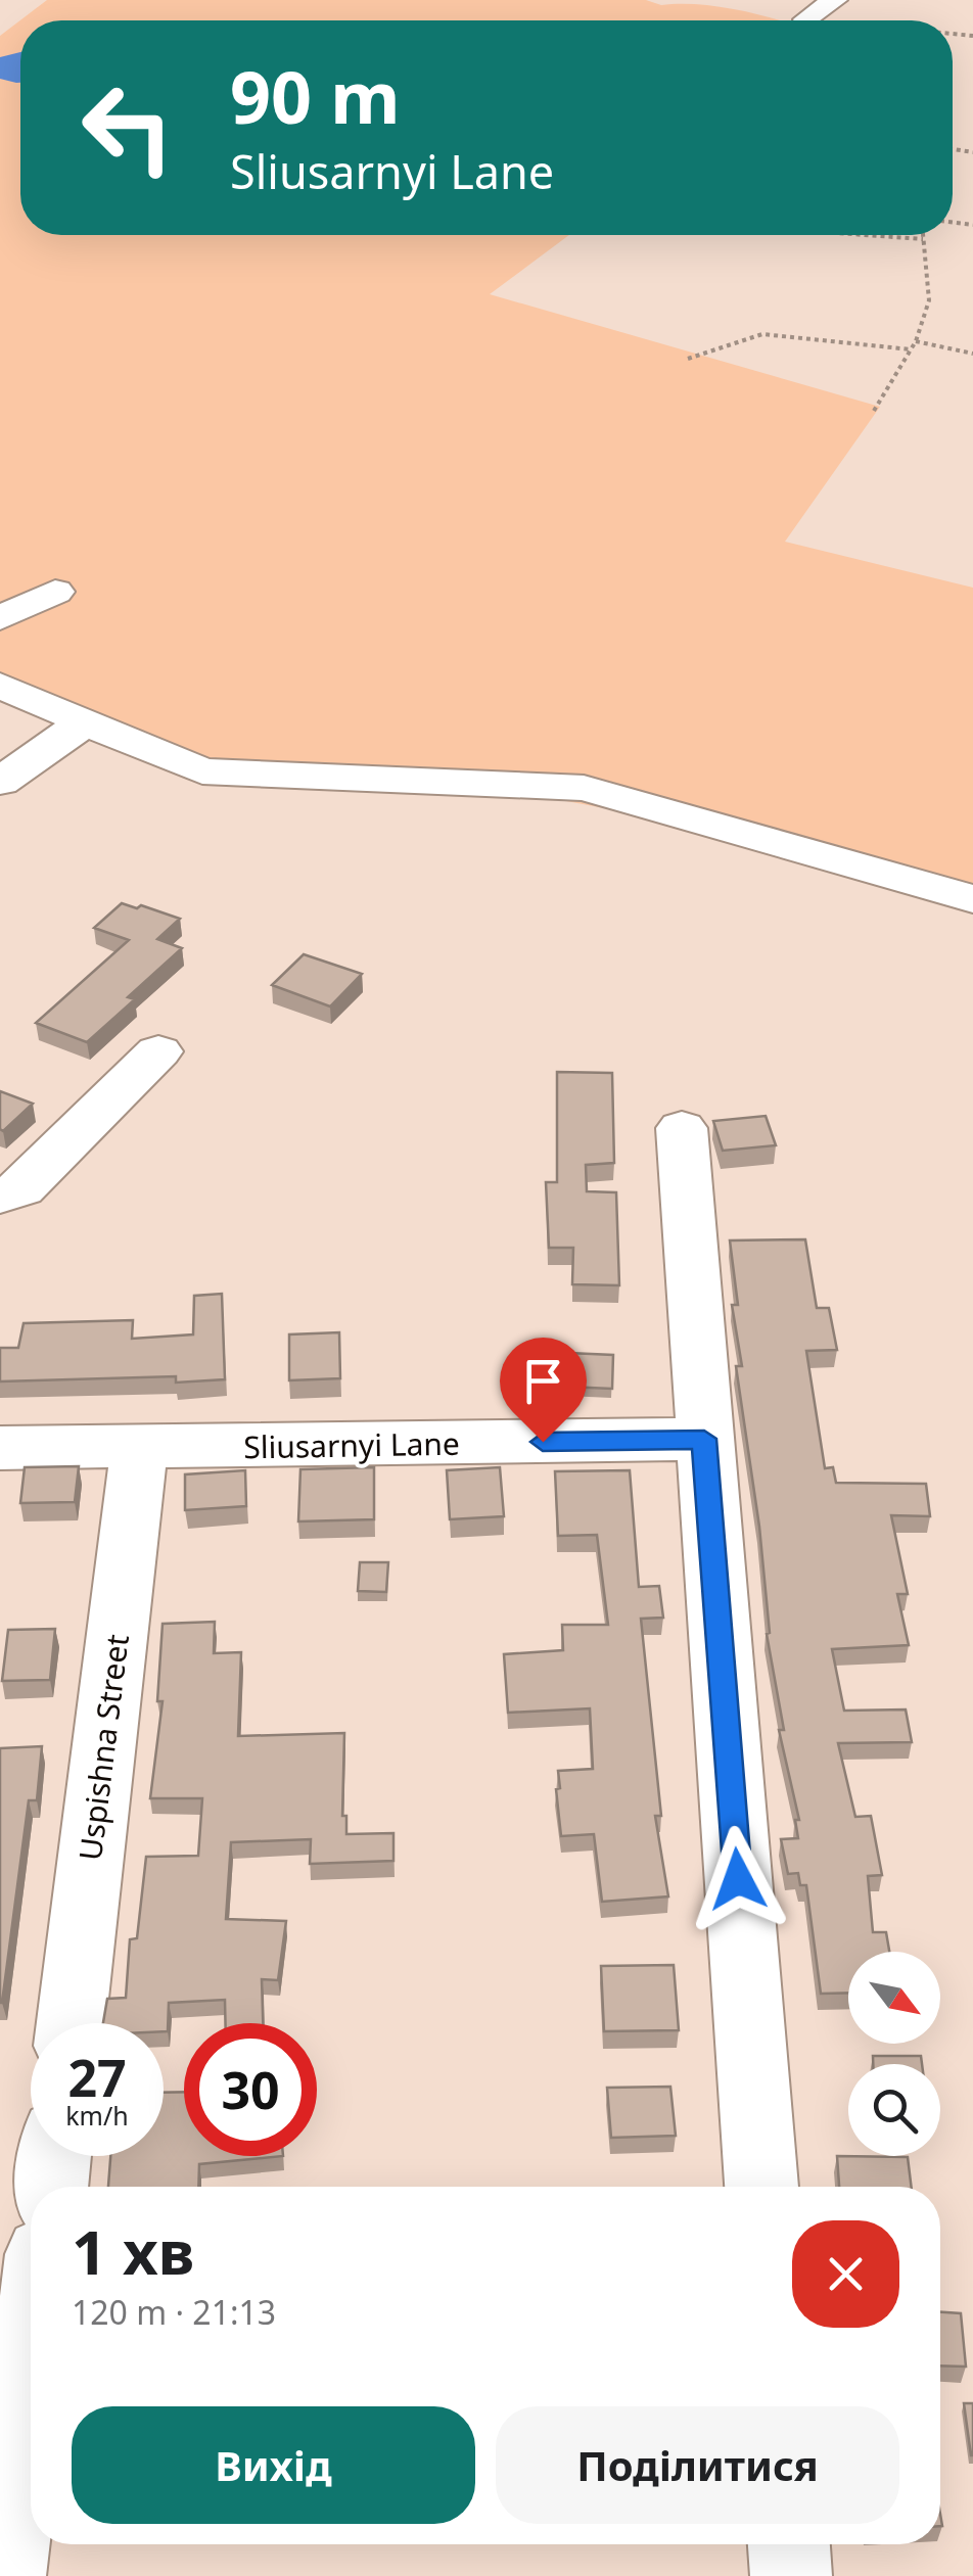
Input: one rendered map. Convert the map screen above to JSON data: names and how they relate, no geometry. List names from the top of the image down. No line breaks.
{"streets":{"street":["Sliusarnyi Lane","Uspishna Street"]},"crossings":[["Sliusarnyi Lane","Uspishna Street"]],"north":"bottom right","page":{"turn":["90 m","Sliusarnyi Lane"],"speed":"27 km/h","limit":"30","heading":["1 хв","120 m · 21:13"],"buttons":["Вихід","Поділитися"]}}
